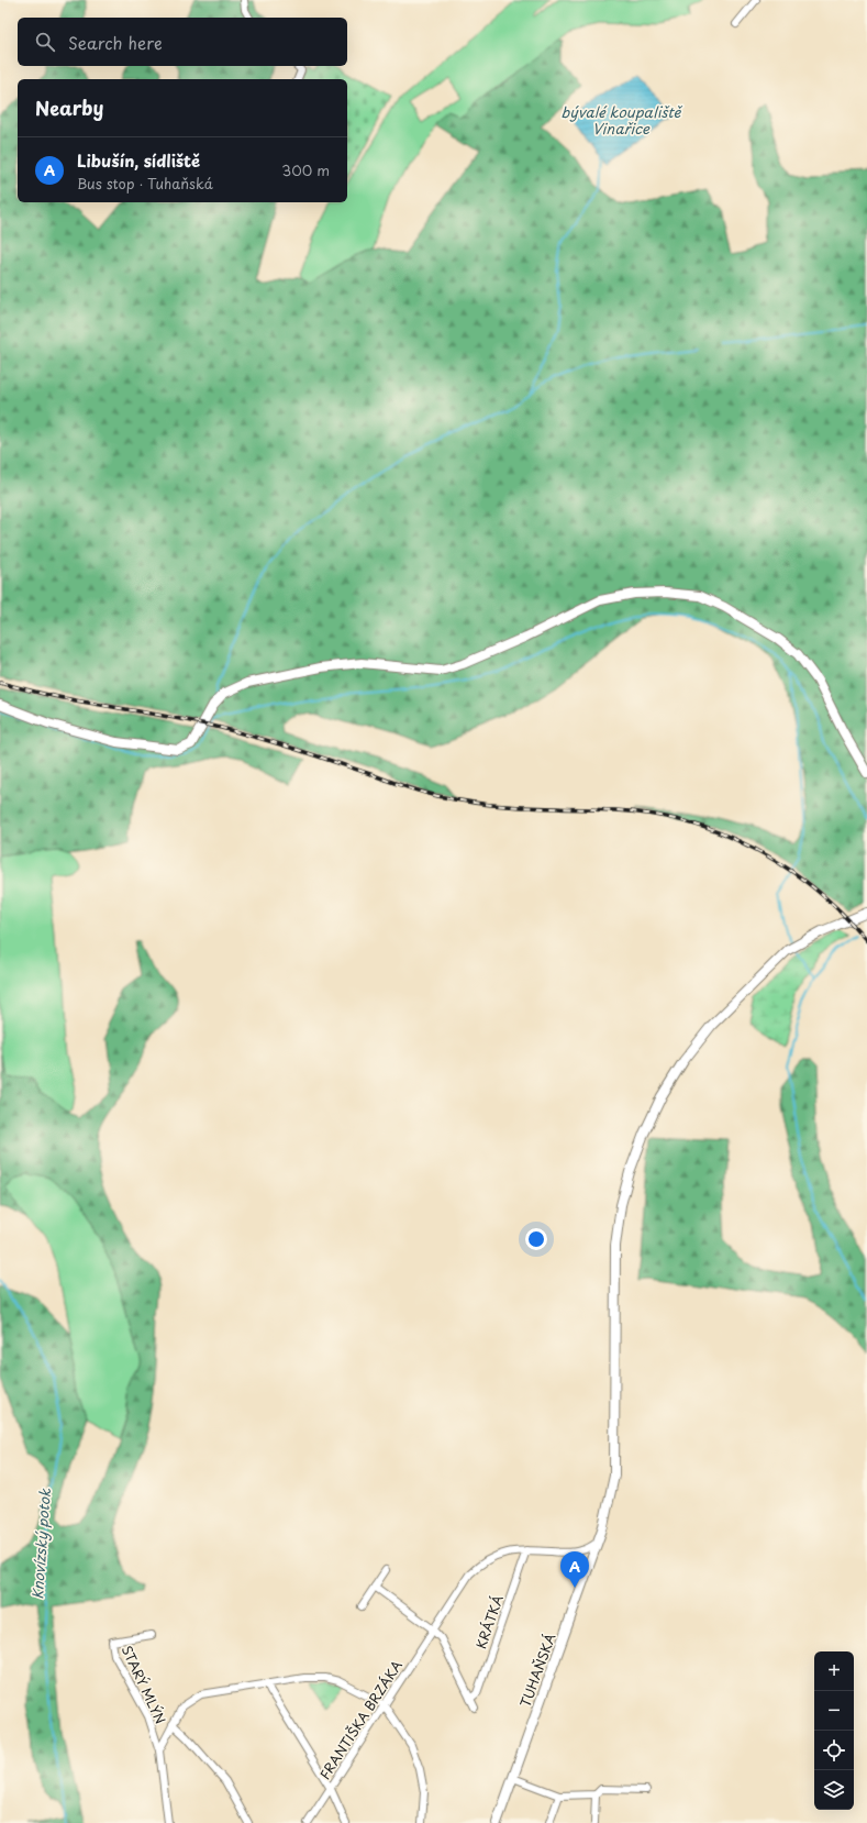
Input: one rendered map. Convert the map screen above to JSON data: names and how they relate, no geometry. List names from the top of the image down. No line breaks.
{"streets":{"street":["KRÁTKÁ","TUHAŇSKÁ","STARÝ MLÝN","FRANTIŠKA BRZÁKA"]},"crossings":[["KRÁTKÁ","FRANTIŠKA BRZÁKA"],["TUHAŇSKÁ","FRANTIŠKA BRZÁKA"]],"water":["bývalé koupaliště Vinařice","Knovízský potok"],"page":{"search":"Search here","heading":"Nearby","list":[{"mark":"A","name":"Libušín, sídliště","note":"Bus stop · Tuhaňská","value":"300 m"}],"pins":"A","map_buttons":["+","−"]}}
